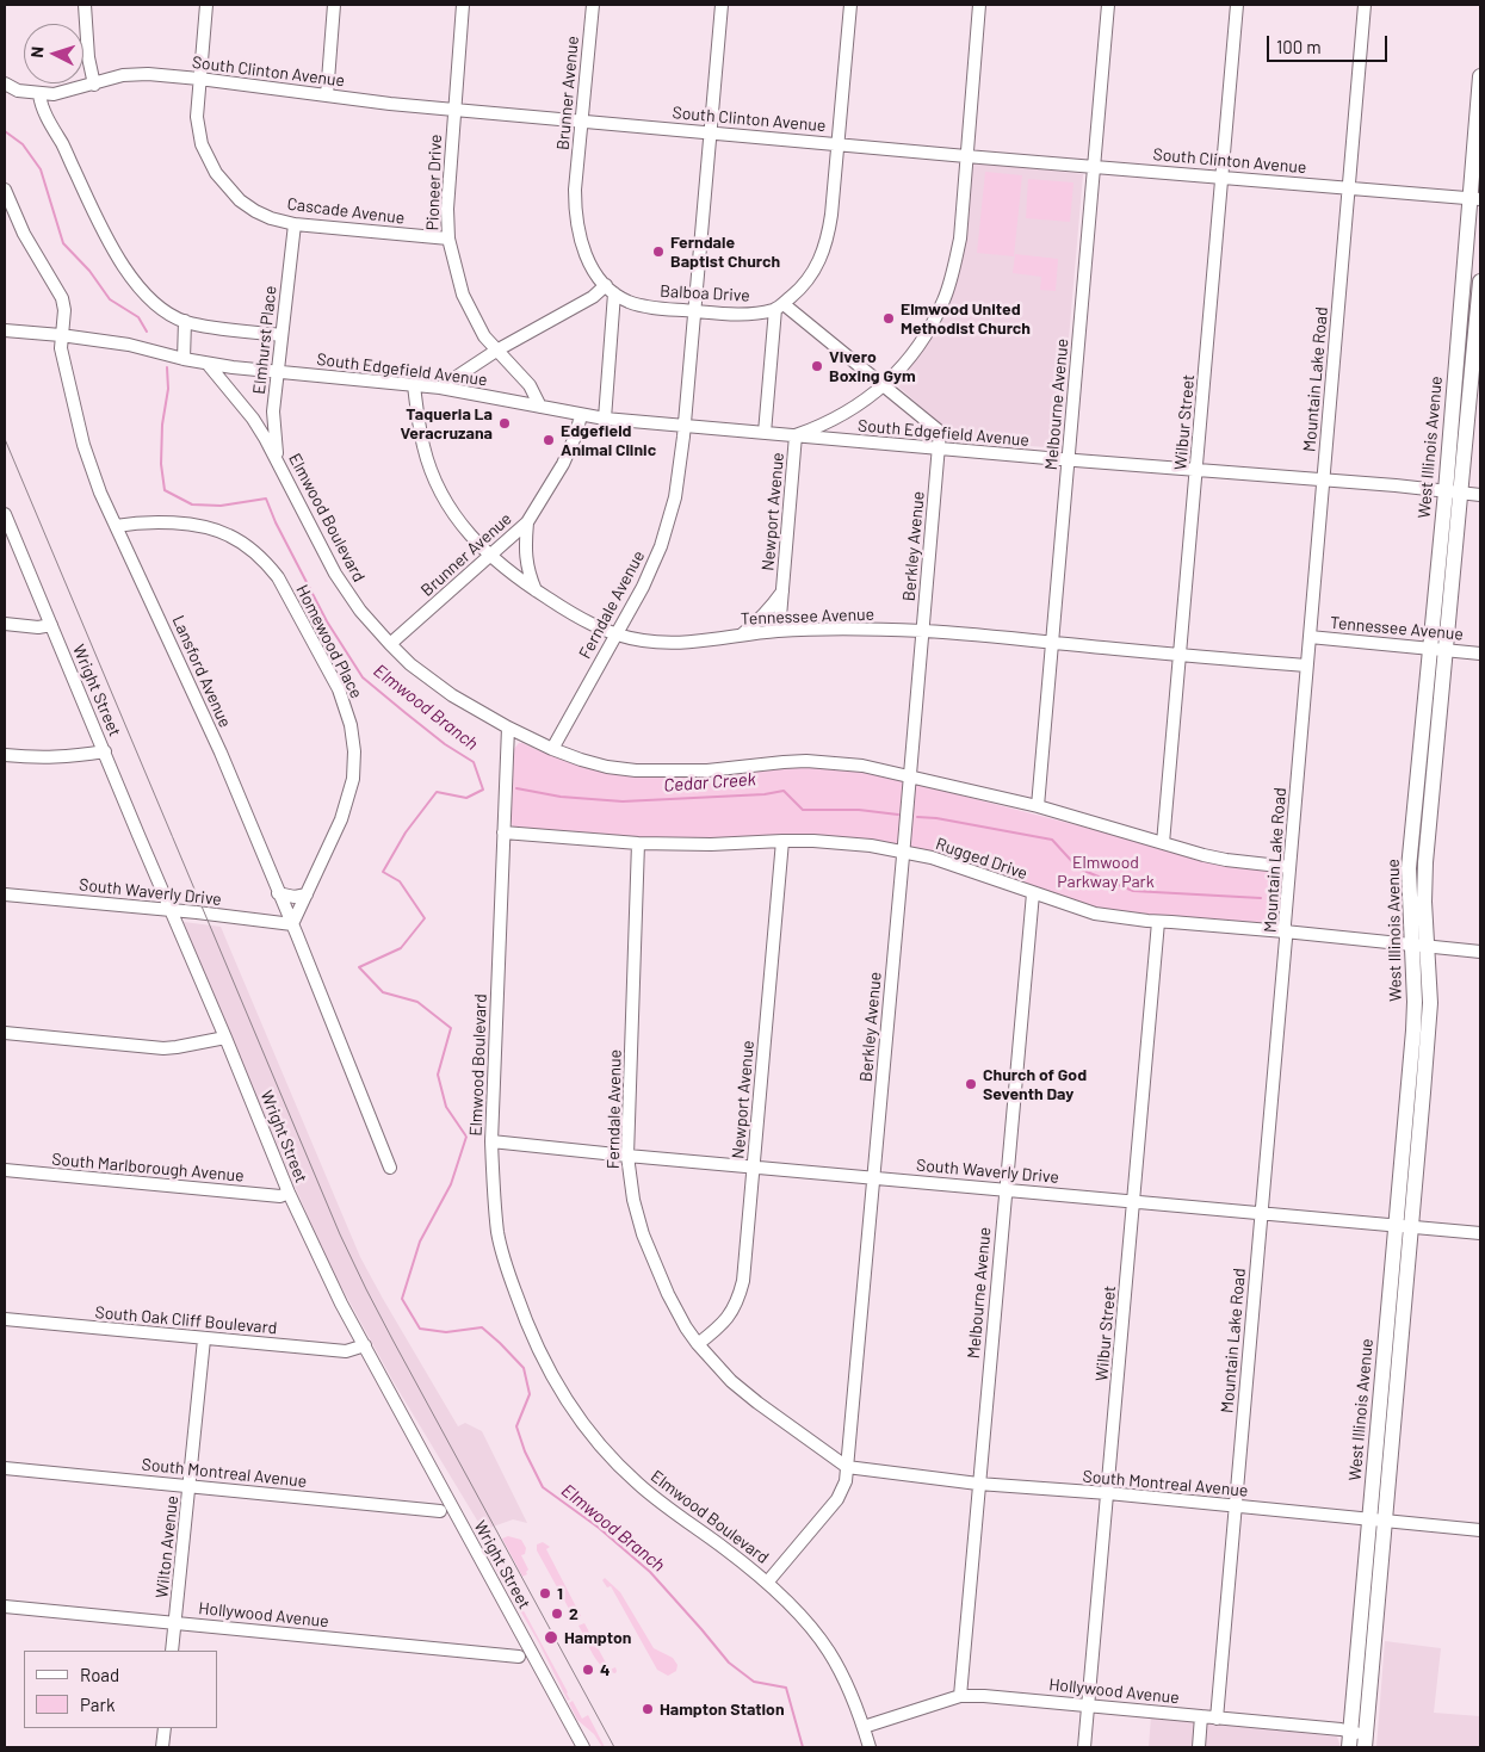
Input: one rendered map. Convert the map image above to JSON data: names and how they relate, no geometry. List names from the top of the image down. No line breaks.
{"streets":{"main road":["West Illinois Avenue"],"street":["South Clinton Avenue","Brunner Avenue","Pioneer Drive","Cascade Avenue","Balboa Drive","Elmhurst Place","South Edgefield Avenue","Mountain Lake Road","Melbourne Avenue","Wilbur Street","Newport Avenue","Elmwood Boulevard","Berkley Avenue","Ferndale Avenue","Tennessee Avenue","Homewood Place","Lansford Avenue","Wright Street","Rugged Drive","South Waverly Drive","South Marlborough Avenue","South Oak Cliff Boulevard","South Montreal Avenue","Wilton Avenue","Hollywood Avenue"]},"crossings":[["South Clinton Avenue","Brunner Avenue"],["South Clinton Avenue","Pioneer Drive"],["South Clinton Avenue","Cascade Avenue"],["South Clinton Avenue","Mountain Lake Road"],["South Clinton Avenue","Melbourne Avenue"],["South Clinton Avenue","Wilbur Street"],["South Clinton Avenue","West Illinois Avenue"],["South Clinton Avenue","Ferndale Avenue"],["Brunner Avenue","Balboa Drive"],["Brunner Avenue","South Edgefield Avenue"],["Brunner Avenue","Elmwood Boulevard"],["Brunner Avenue","Tennessee Avenue"],["Pioneer Drive","Cascade Avenue"],["Pioneer Drive","South Edgefield Avenue"],["Cascade Avenue","Elmhurst Place"],["Balboa Drive","Newport Avenue"],["Balboa Drive","Ferndale Avenue"],["Elmhurst Place","South Edgefield Avenue"],["Elmhurst Place","Elmwood Boulevard"],["South Edgefield Avenue","Mountain Lake Road"],["South Edgefield Avenue","Melbourne Avenue"],["South Edgefield Avenue","Wilbur Street"],["South Edgefield Avenue","West Illinois Avenue"],["South Edgefield Avenue","Newport Avenue"],["South Edgefield Avenue","Elmwood Boulevard"],["South Edgefield Avenue","Berkley Avenue"],["South Edgefield Avenue","Ferndale Avenue"],["South Edgefield Avenue","Tennessee Avenue"],["South Edgefield Avenue","Lansford Avenue"],["Mountain Lake Road","Tennessee Avenue"],["Mountain Lake Road","Rugged Drive"],["Mountain Lake Road","South Waverly Drive"],["Mountain Lake Road","South Montreal Avenue"],["Mountain Lake Road","Hollywood Avenue"],["Melbourne Avenue","Tennessee Avenue"],["Melbourne Avenue","Rugged Drive"],["Melbourne Avenue","South Waverly Drive"],["Melbourne Avenue","South Montreal Avenue"],["Melbourne Avenue","Hollywood Avenue"],["Wilbur Street","Tennessee Avenue"],["Wilbur Street","Rugged Drive"],["Wilbur Street","South Waverly Drive"],["Wilbur Street","South Montreal Avenue"],["Wilbur Street","Hollywood Avenue"],["West Illinois Avenue","Tennessee Avenue"],["West Illinois Avenue","Rugged Drive"],["West Illinois Avenue","South Waverly Drive"],["West Illinois Avenue","South Montreal Avenue"],["West Illinois Avenue","Hollywood Avenue"],["Newport Avenue","Ferndale Avenue"],["Newport Avenue","Tennessee Avenue"],["Newport Avenue","Rugged Drive"],["Newport Avenue","South Waverly Drive"],["Elmwood Boulevard","Berkley Avenue"],["Elmwood Boulevard","Rugged Drive"],["Elmwood Boulevard","South Waverly Drive"],["Elmwood Boulevard","Hollywood Avenue"],["Berkley Avenue","Ferndale Avenue"],["Berkley Avenue","Tennessee Avenue"],["Berkley Avenue","Rugged Drive"],["Berkley Avenue","South Waverly Drive"],["Berkley Avenue","South Montreal Avenue"],["Ferndale Avenue","Tennessee Avenue"],["Ferndale Avenue","Rugged Drive"],["Ferndale Avenue","South Waverly Drive"],["Ferndale Avenue","South Montreal Avenue"],["Homewood Place","Lansford Avenue"],["Homewood Place","South Waverly Drive"],["Lansford Avenue","South Waverly Drive"],["Wright Street","South Waverly Drive"],["Wright Street","South Marlborough Avenue"],["Wright Street","South Oak Cliff Boulevard"],["South Oak Cliff Boulevard","Wilton Avenue"],["South Montreal Avenue","Wilton Avenue"],["Wilton Avenue","Hollywood Avenue"]],"water":["Elmwood Branch","Cedar Creek"],"parks":["Elmwood Parkway Park"],"places":["Ferndale Baptist Church","Elmwood United Methodist Church","Vivero Boxing Gym","Taqueria La Veracruzana","Edgefield Animal Clinic","Church of God Seventh Day","1","2","Hampton","4","Hampton Station"],"legend":["Road","Park"],"scale_bar":"100 m","north":"left"}
